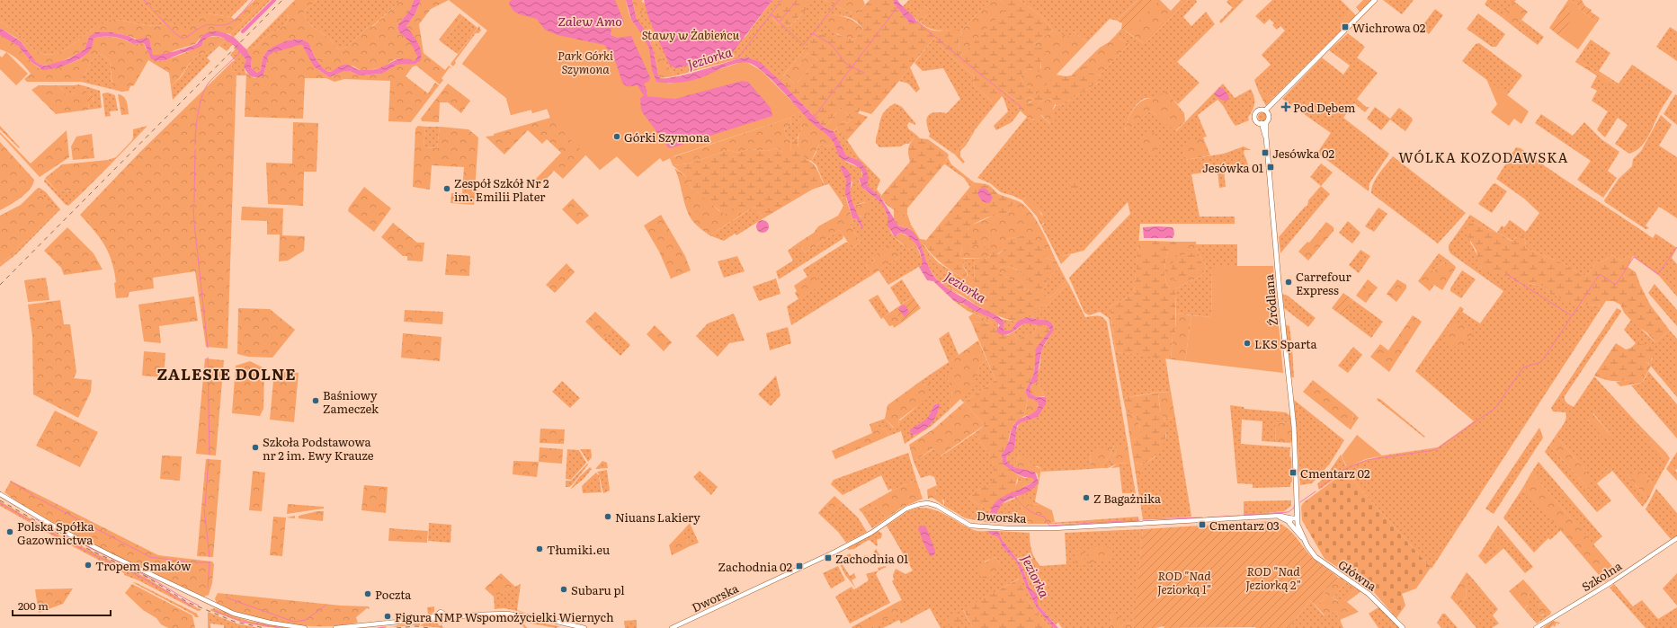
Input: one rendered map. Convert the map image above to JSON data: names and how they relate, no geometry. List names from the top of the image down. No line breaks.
{"streets":{"main road":["Źródlana","Główna"],"street":["Dworska","Szkolna"]},"crossings":[["Źródlana","Dworska"],["Źródlana","Główna"]],"districts":["WÓLKA KOZODAWSKA","ZALESIE DOLNE"],"water":["Zalew Amo","Jeziorka"],"parks":["Stawy w Żabieńcu","Park Górki Szymona","ROD \"Nad Jeziorką 2\"","ROD \"Nad Jeziorką 1\""],"places":{"transit":["Wichrowa 02","Jesówka 02","Jesówka 01","Cmentarz 02","Cmentarz 03","Zachodnia 01","Zachodnia 02"],"health":["Pod Dębem"],"other":["Górki Szymona","Zespół Szkół Nr 2 im. Emilii Plater","Carrefour Express","LKS Sparta","Baśniowy Zameczek","Szkoła Podstawowa nr 2 im. Ewy Krauze","Z Bagażnika","Niuans Lakiery","Polska Spółka Gazownictwa","Tłumiki.eu","Tropem Smaków","Subaru pl","Poczta","Figura NMP Wspomożycielki Wiernych"]},"scale_bar":"200 m"}
